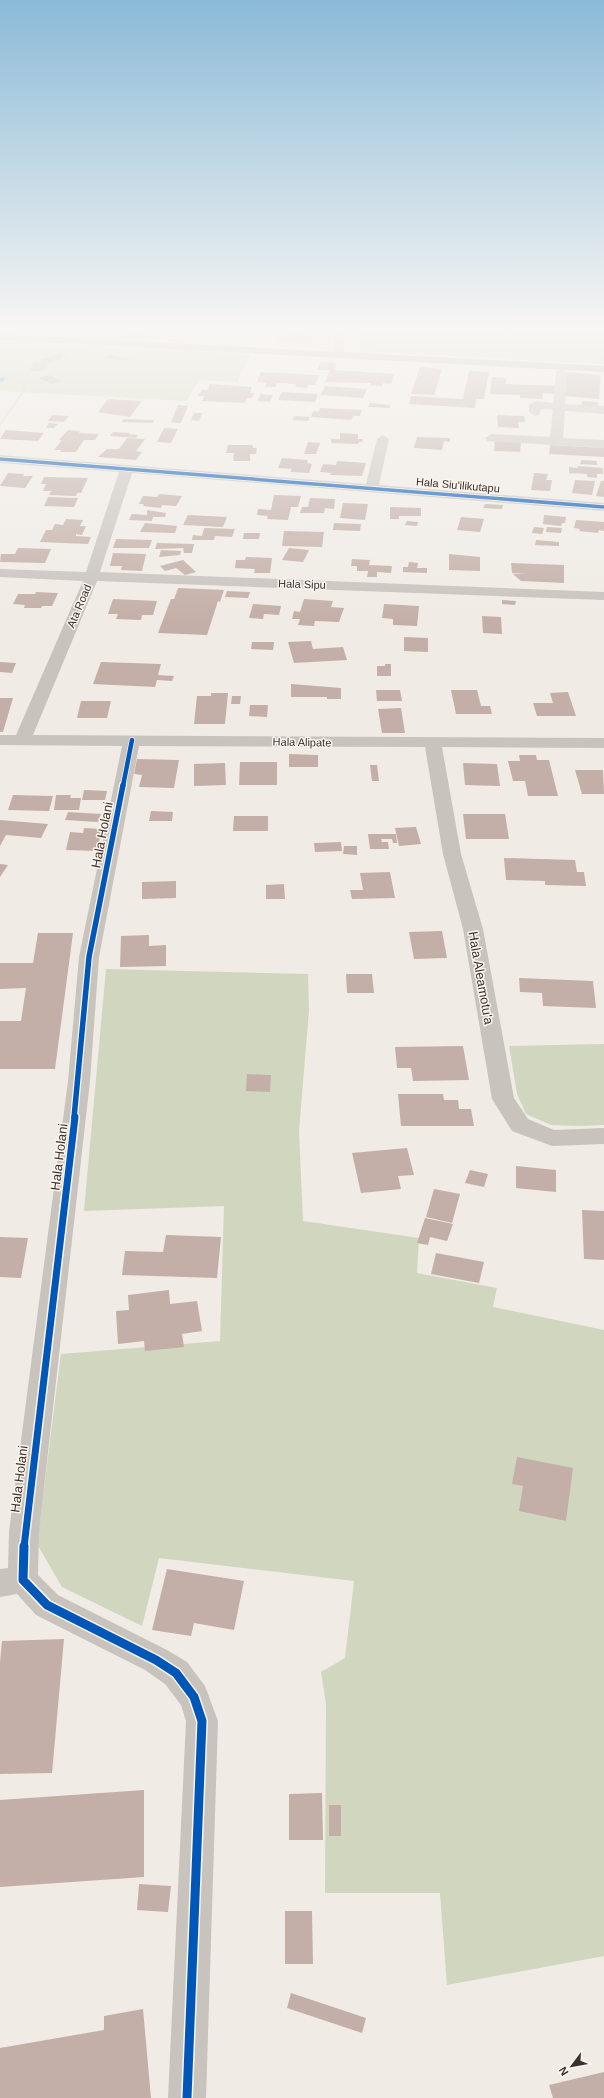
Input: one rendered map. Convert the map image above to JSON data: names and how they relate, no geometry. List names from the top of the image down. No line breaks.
{"streets":{"street":["Hala Siu'ilikutapu","Hala Sipu","Ata Road","Hala Alipate","Hala Holani","Hala Aleamotu'a"]},"crossings":[["Hala Siu'ilikutapu","Ata Road"],["Hala Sipu","Ata Road"],["Ata Road","Hala Alipate"],["Hala Alipate","Hala Holani"],["Hala Alipate","Hala Aleamotu'a"]],"north":"bottom left"}
